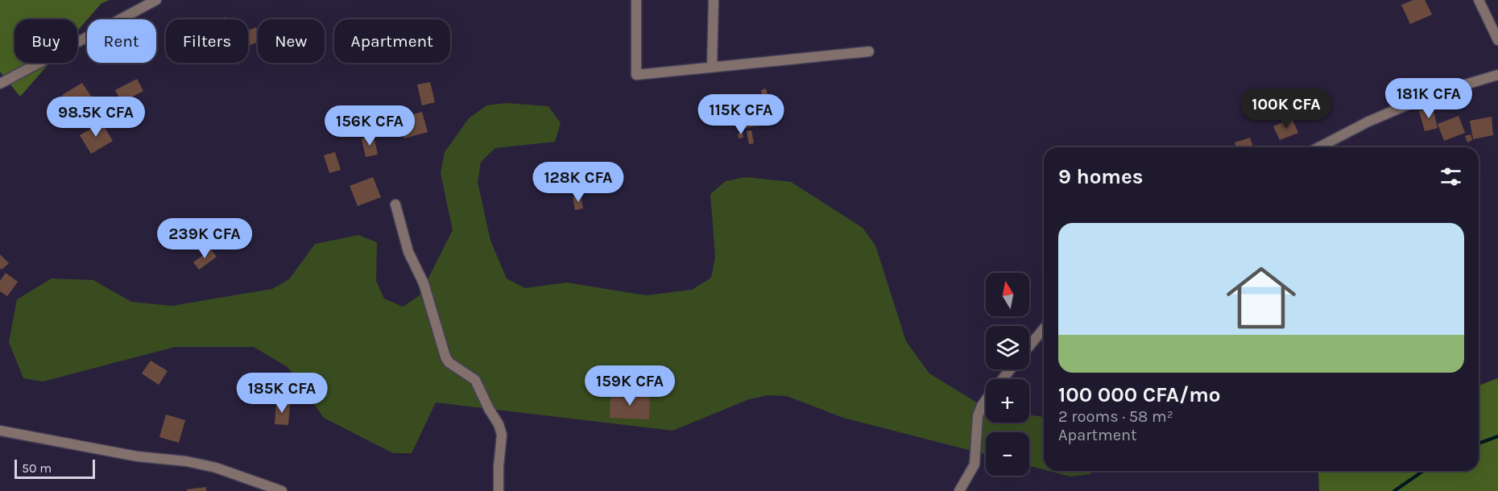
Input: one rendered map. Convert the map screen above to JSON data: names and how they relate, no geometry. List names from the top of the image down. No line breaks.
{"scale_bar":"50 m","north":"top","page":{"chip":["Buy","Rent","Filters","New","Apartment"],"price":["181K CFA","100K CFA","115K CFA","98.5K CFA","156K CFA","128K CFA","239K CFA","159K CFA","185K CFA"],"heading":"9 homes","list":[{"name":"100 000 CFA/mo","note":"2 rooms · 58 m² · Apartment"}],"map_buttons":["+","−"],"scale":"50 m"}}
